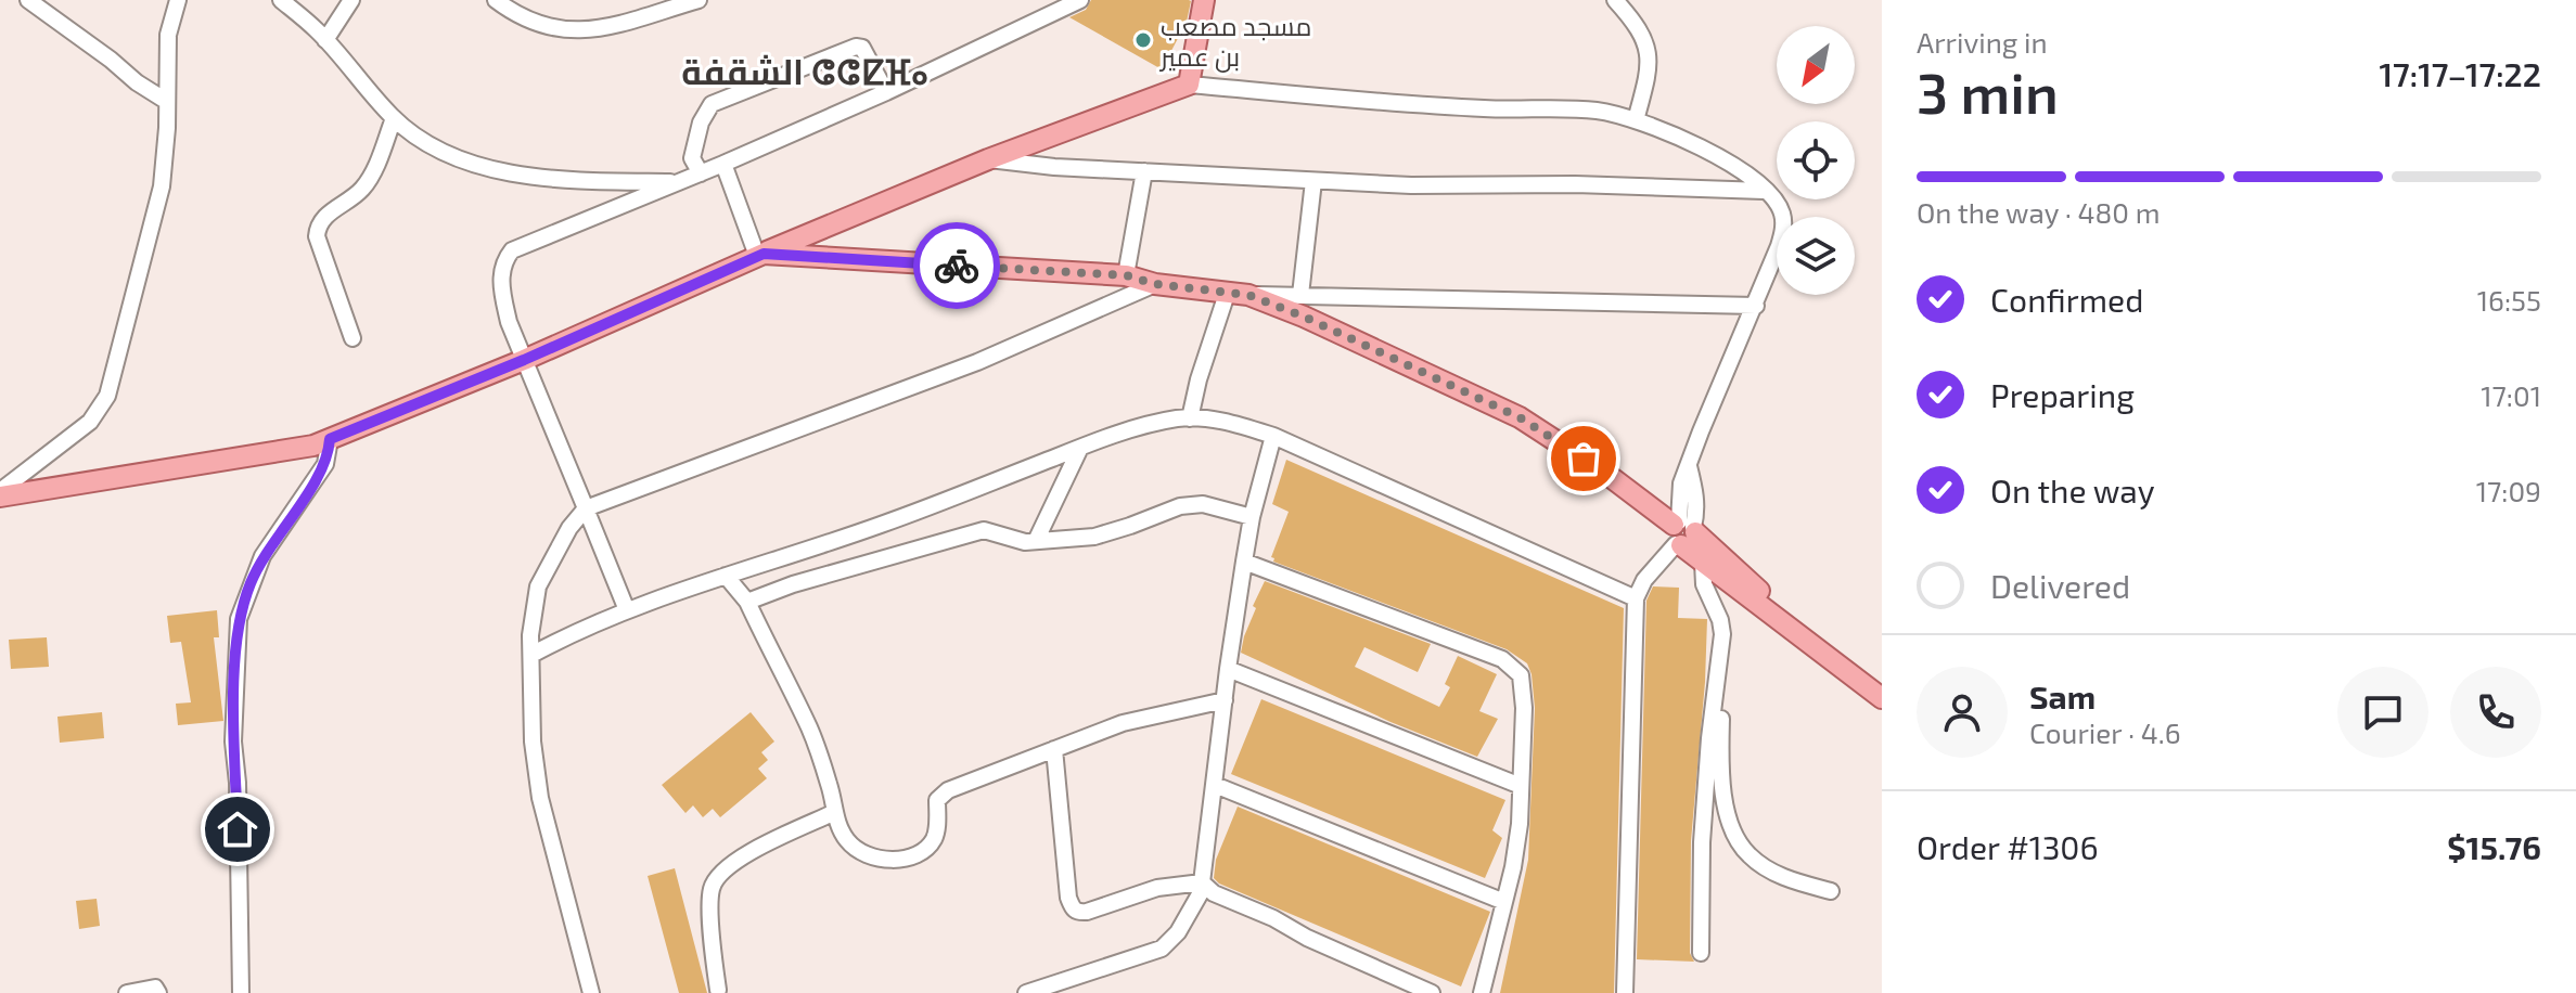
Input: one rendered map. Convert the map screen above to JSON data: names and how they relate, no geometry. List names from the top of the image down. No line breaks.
{"districts":["الشقفة ⵛⵛⵇⴼⴰ"],"places":["مسجد مصعب بن عمير"],"north":"bottom left","page":{"heading":["3 min","Arriving in","17:17–17:22"],"panel":["Sam","Courier · 4.6","Order #1306","$15.76"],"bar":"On the way · 480 m","list":[["Confirmed","16:55"],["Preparing","17:01"],["On the way","17:09"],"Delivered"]}}
